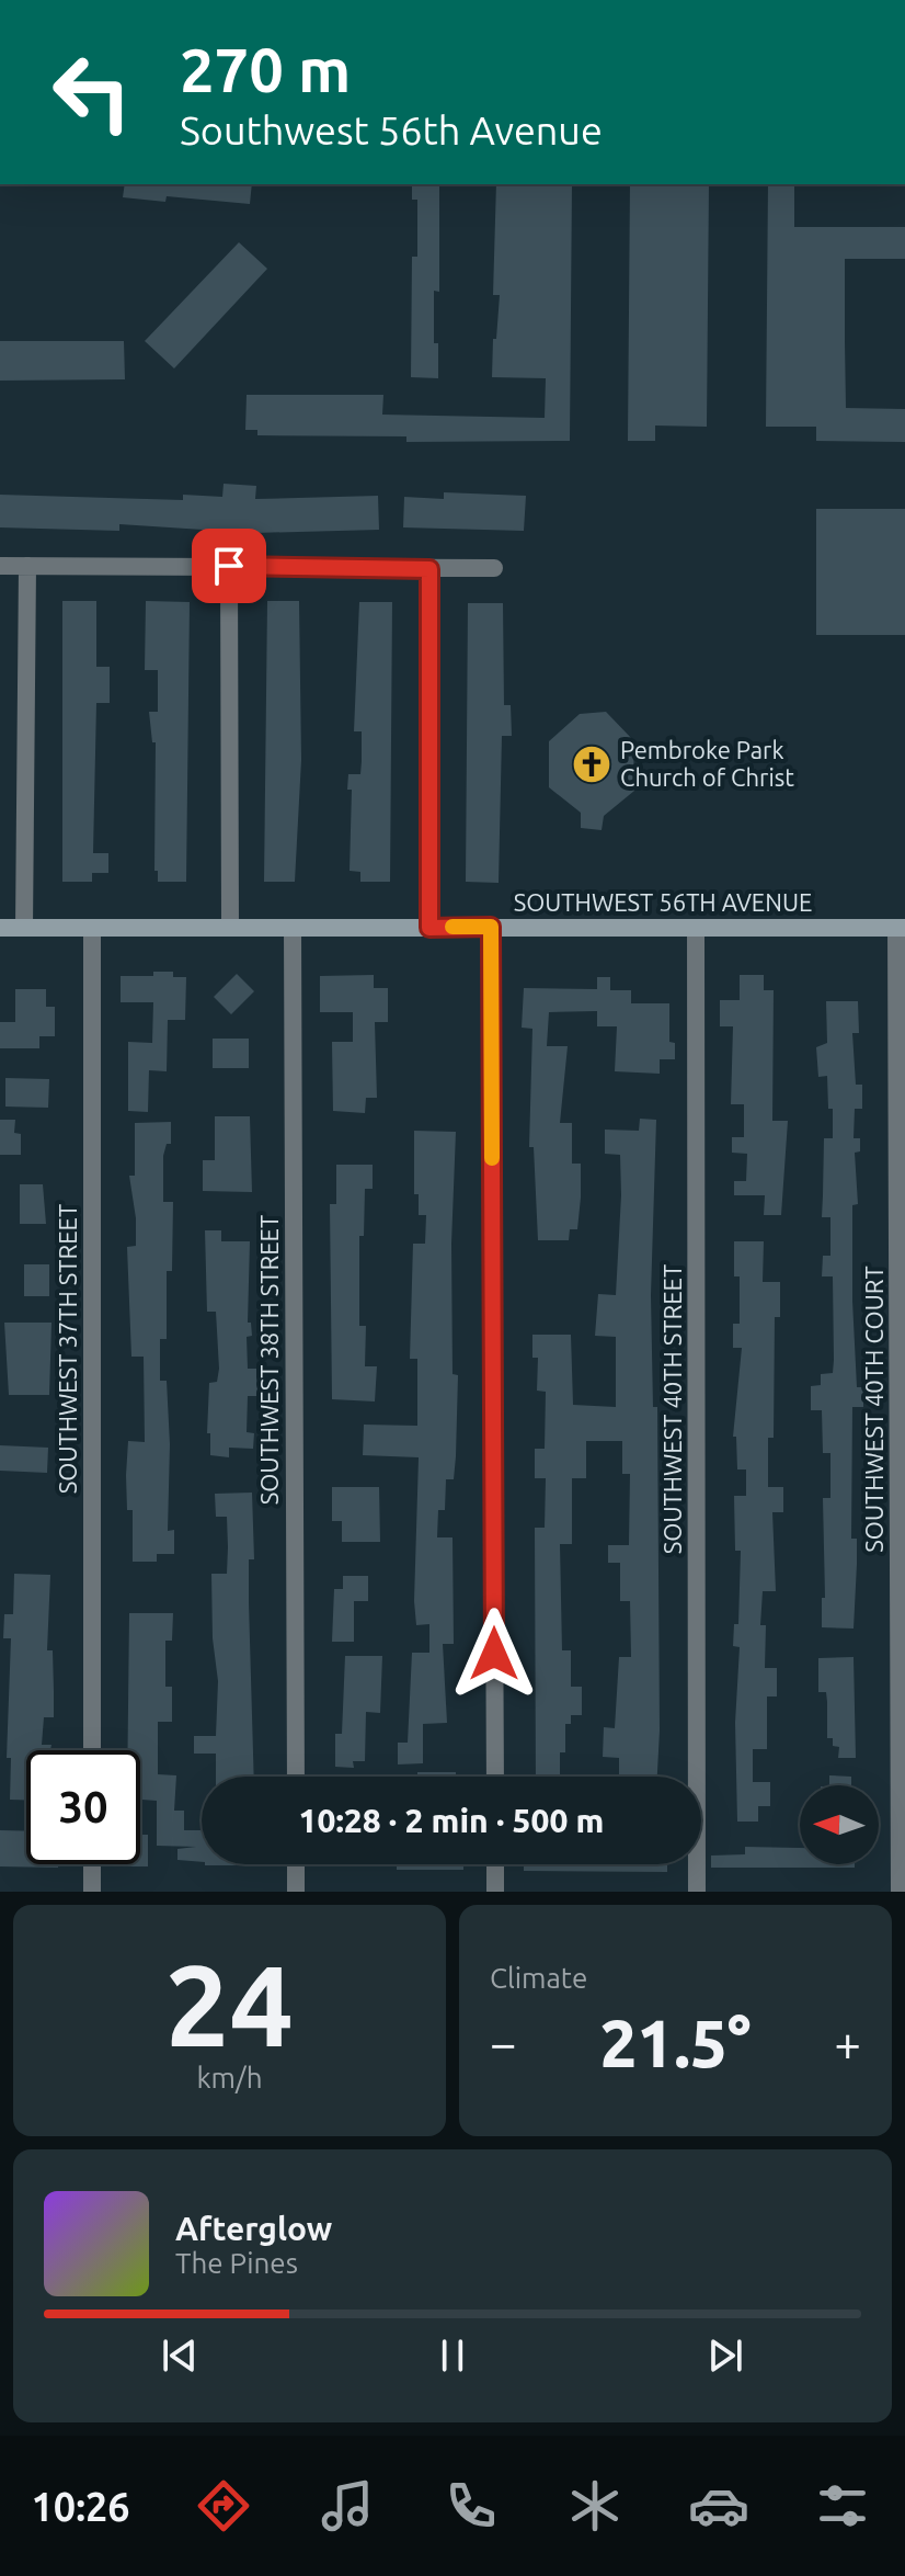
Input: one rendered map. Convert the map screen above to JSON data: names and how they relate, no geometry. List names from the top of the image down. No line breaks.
{"streets":{"street":["SOUTHWEST 56TH AVENUE","SOUTHWEST 37TH STREET","SOUTHWEST 38TH STREET","SOUTHWEST 40TH STREET","SOUTHWEST 40TH COURT"]},"crossings":[["SOUTHWEST 56TH AVENUE","SOUTHWEST 37TH STREET"],["SOUTHWEST 56TH AVENUE","SOUTHWEST 38TH STREET"],["SOUTHWEST 56TH AVENUE","SOUTHWEST 40TH STREET"],["SOUTHWEST 56TH AVENUE","SOUTHWEST 40TH COURT"]],"places":{"church":["Pembroke Park Church of Christ"]},"north":"left","page":{"turn":["270 m","Southwest 56th Avenue"],"limit":"30","trip":"10:28 · 2 min · 500 m","tile":[["24","km/h"],"Climate"],"heat":["−","21.5°","+"],"song":["Afterglow","The Pines"],"tabs":"10:26"}}
